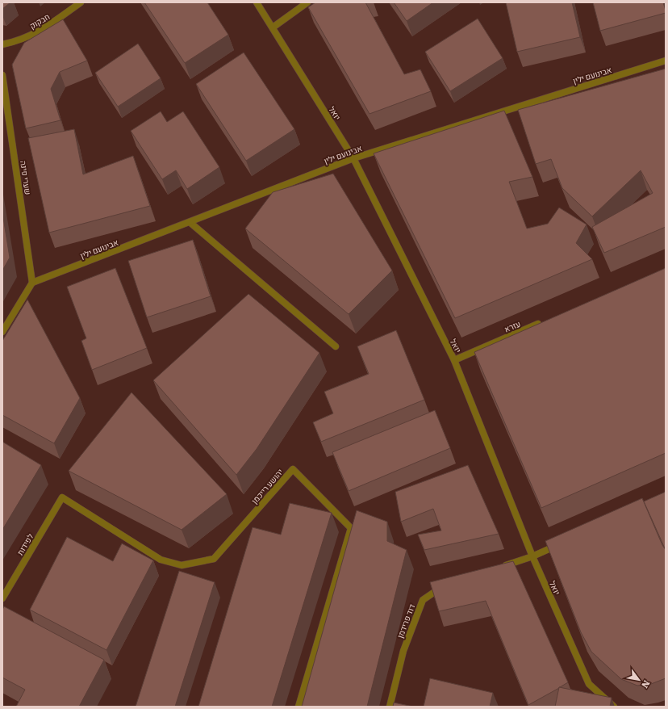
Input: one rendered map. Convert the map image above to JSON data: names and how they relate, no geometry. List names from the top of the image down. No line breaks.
{"streets":{"street":["חבקוק","אבינועם ילין","יואל","שערי פינה","עזרא","יהושע רייכמן","לפידות","דוד פרידמן"]},"crossings":[["אבינועם ילין","יואל"],["אבינועם ילין","שערי פינה"],["יואל","עזרא"],["יהושע רייכמן","לפידות"]],"north":"bottom right"}
